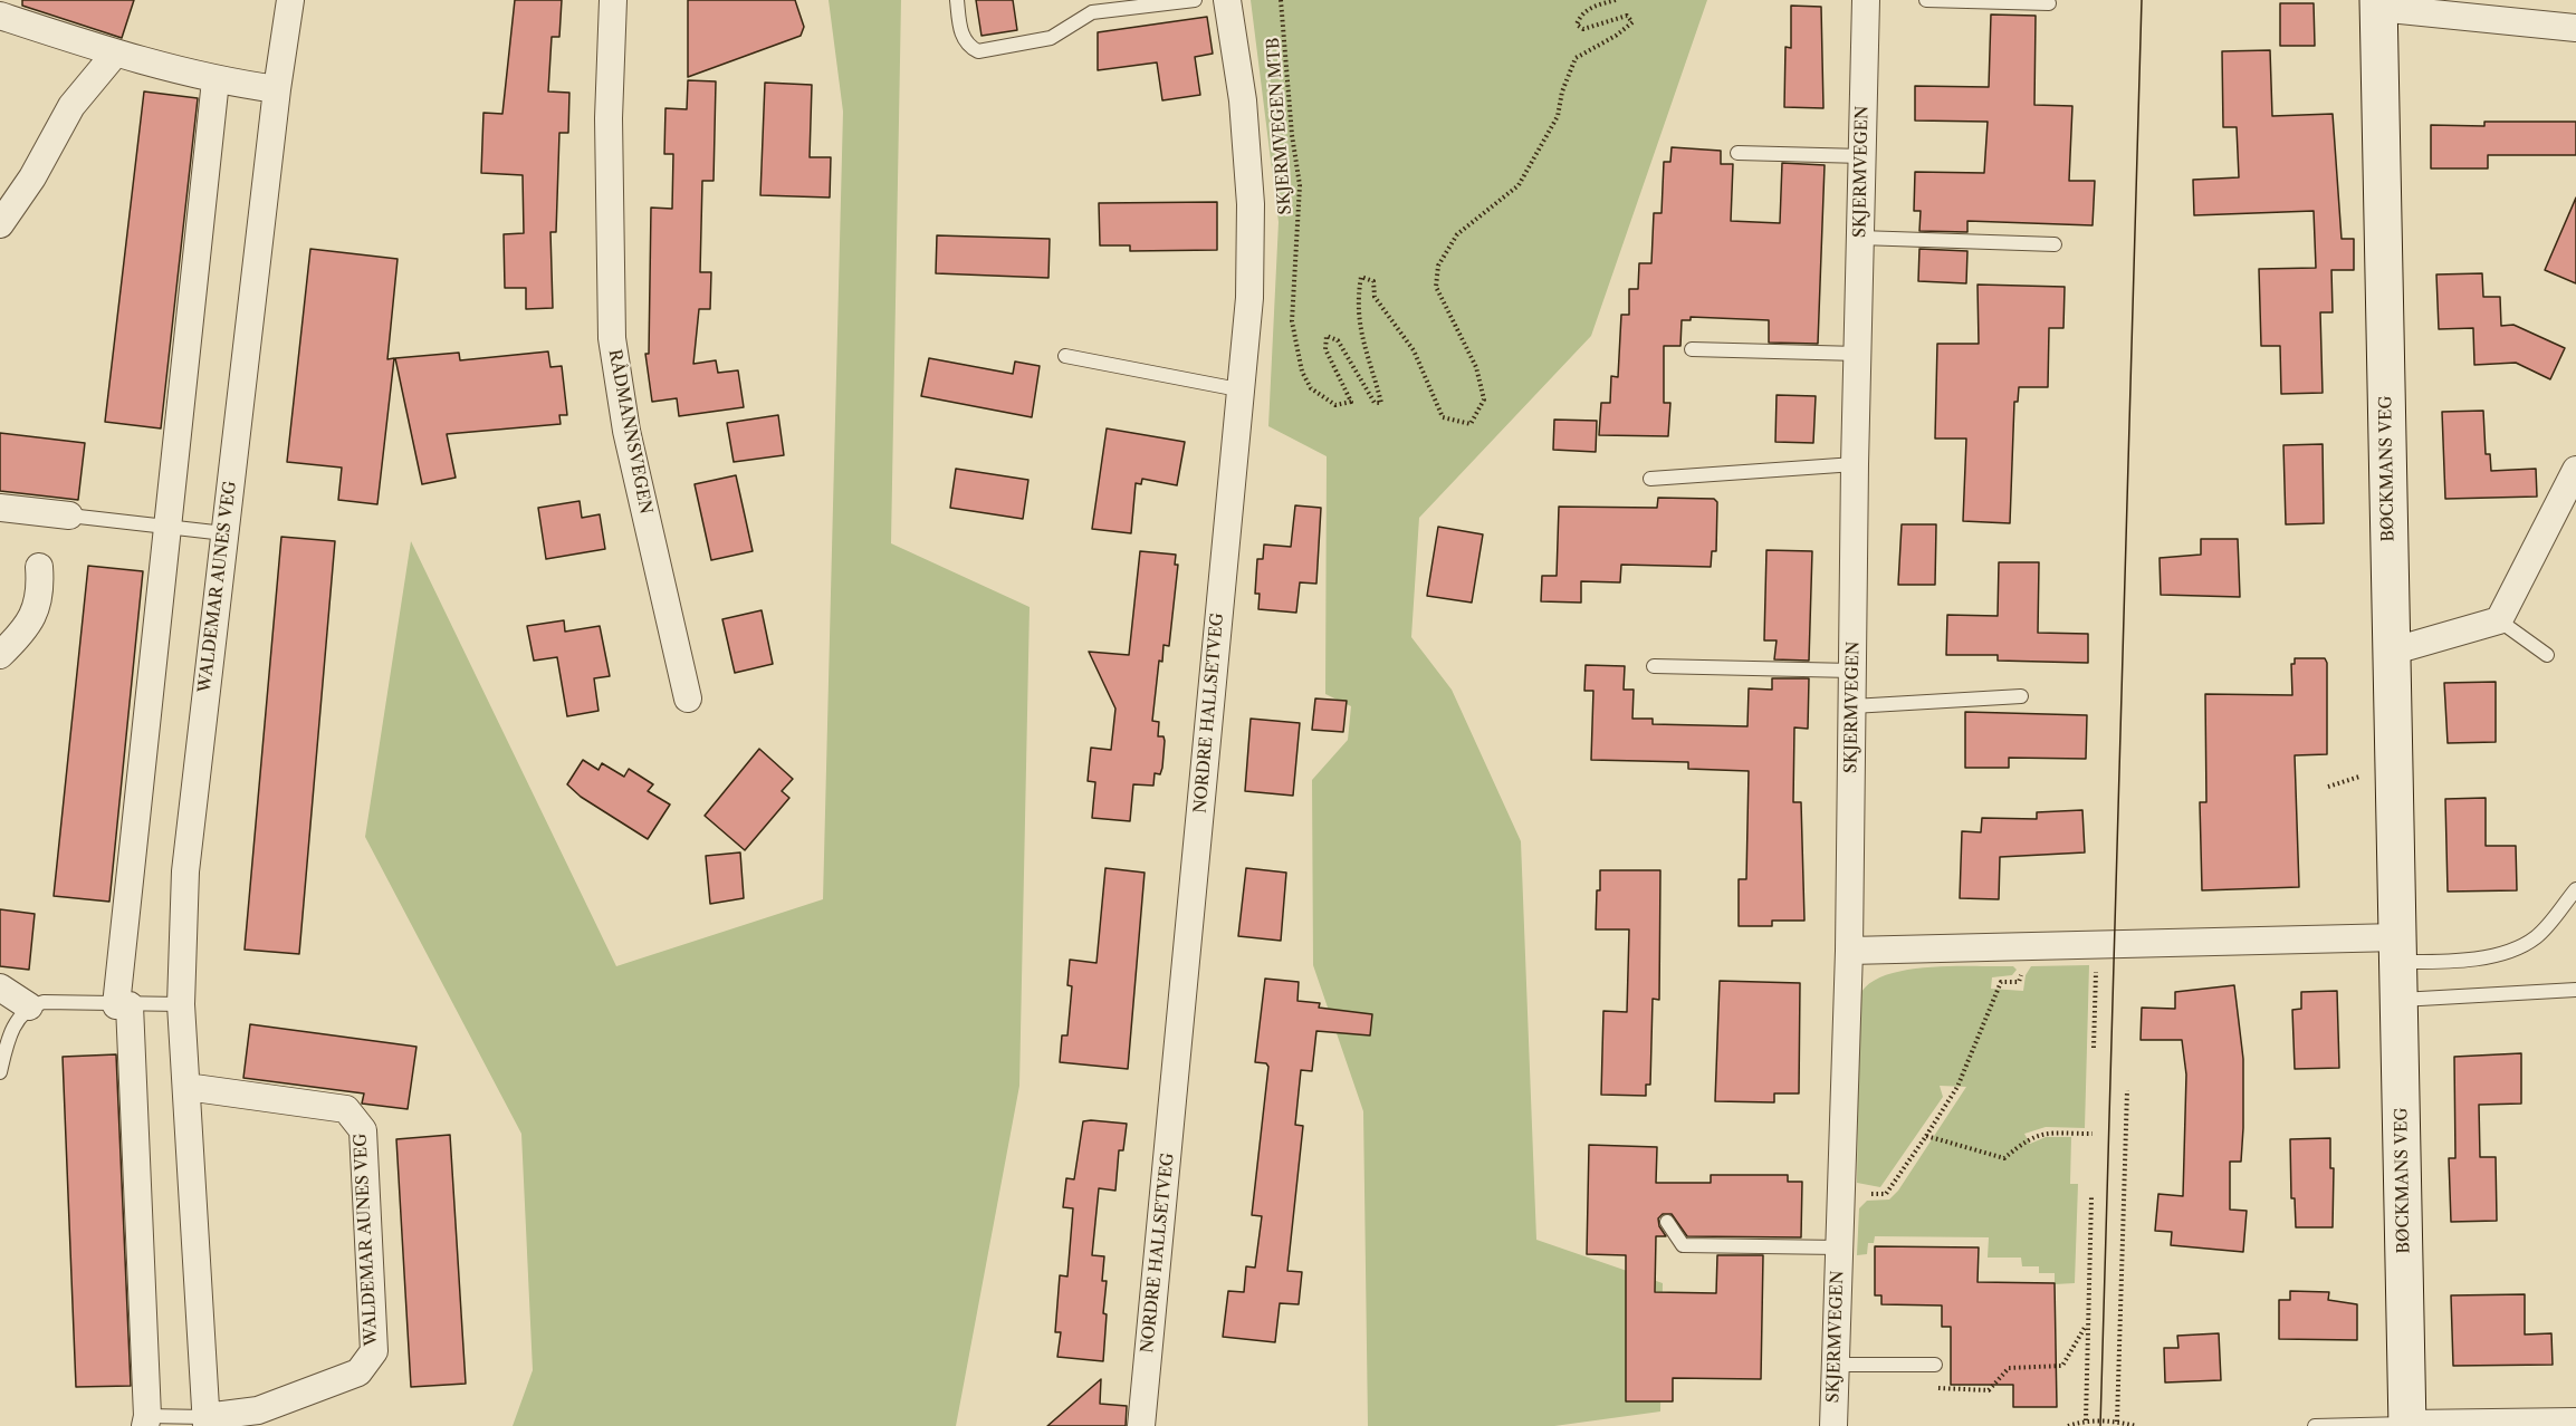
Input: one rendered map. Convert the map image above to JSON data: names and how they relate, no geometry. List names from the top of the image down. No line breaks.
{"streets":{"main road":["BØCKMANS VEG"],"street":["SKJERMVEGEN","RÅDMANNSVEGEN","WALDEMAR AUNES VEG","NORDRE HALLSETVEG"],"path":["SKJERMVEGEN MTB"]}}
